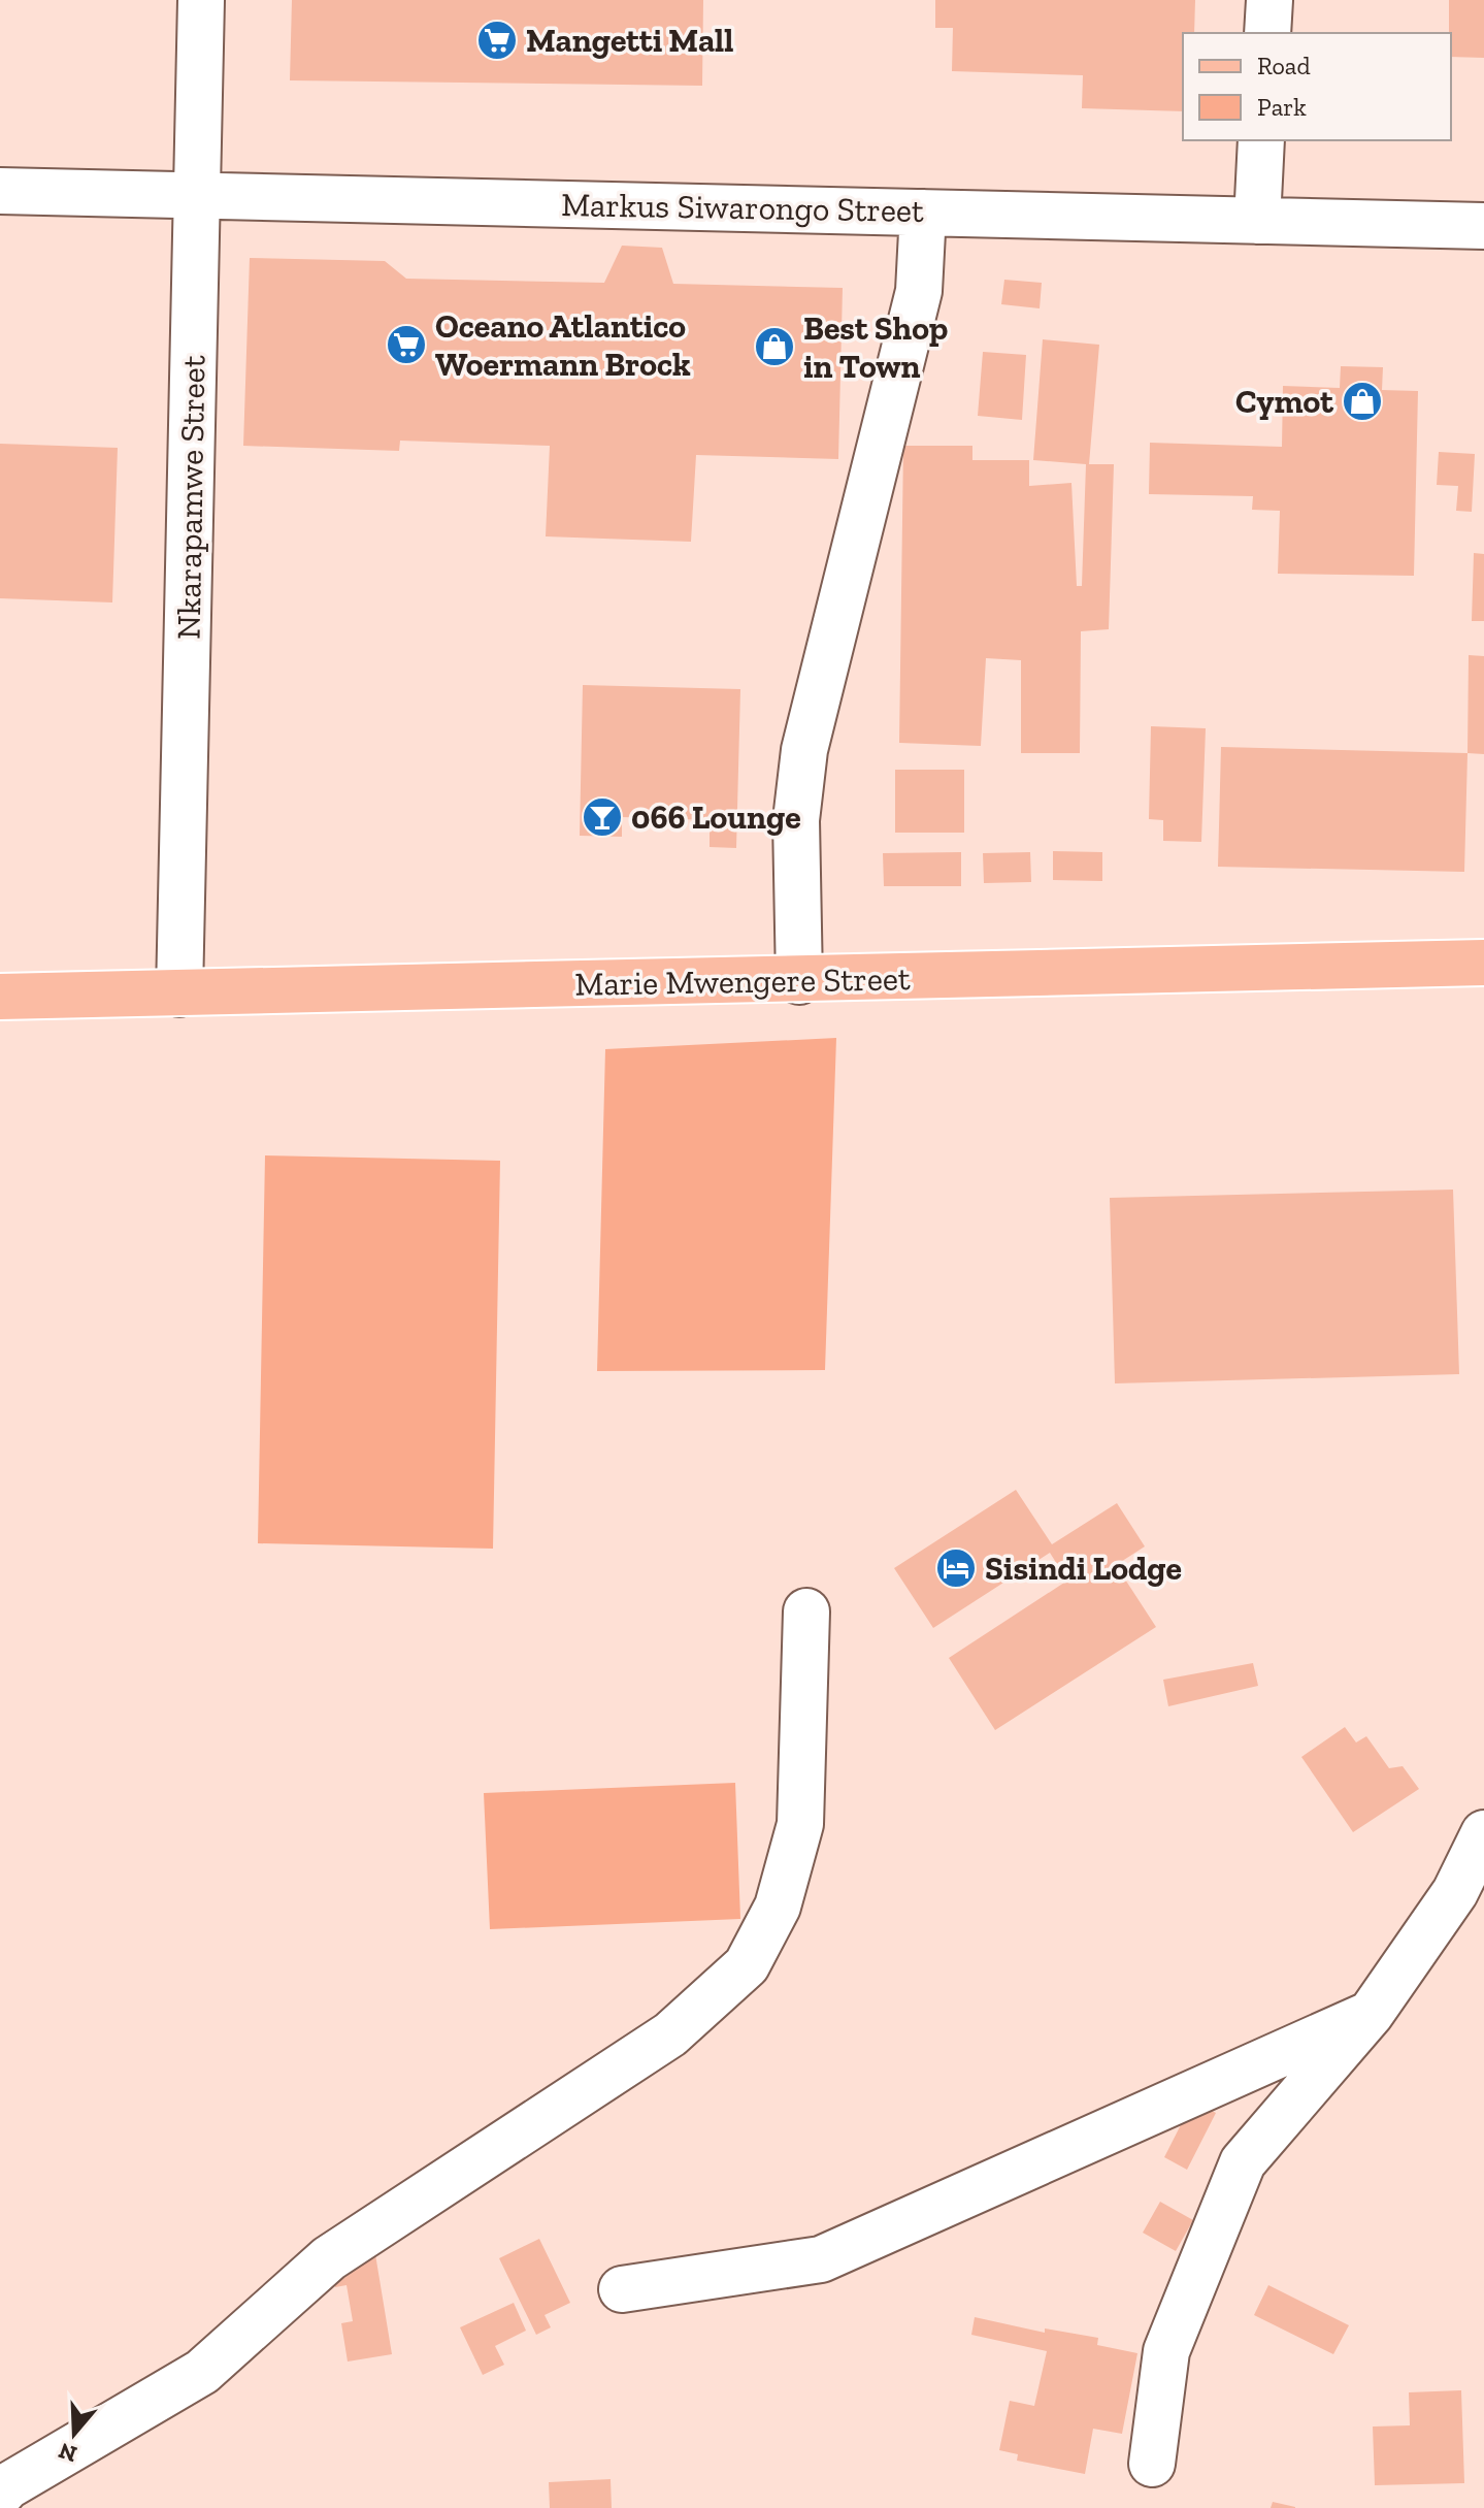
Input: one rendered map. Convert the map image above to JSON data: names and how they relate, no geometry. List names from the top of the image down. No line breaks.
{"streets":{"main road":["Marie Mwengere Street"],"street":["Markus Siwarongo Street","Nkarapamwe Street"]},"crossings":[["Markus Siwarongo Street","Nkarapamwe Street"],["Nkarapamwe Street","Marie Mwengere Street"]],"places":{"supermarket":["Mangetti Mall","Oceano Atlantico Woermann Brock"],"shop":["Best Shop in Town","Cymot"],"bar":["066 Lounge"],"hotel":["Sisindi Lodge"]},"legend":["Road","Park"],"north":"bottom"}
